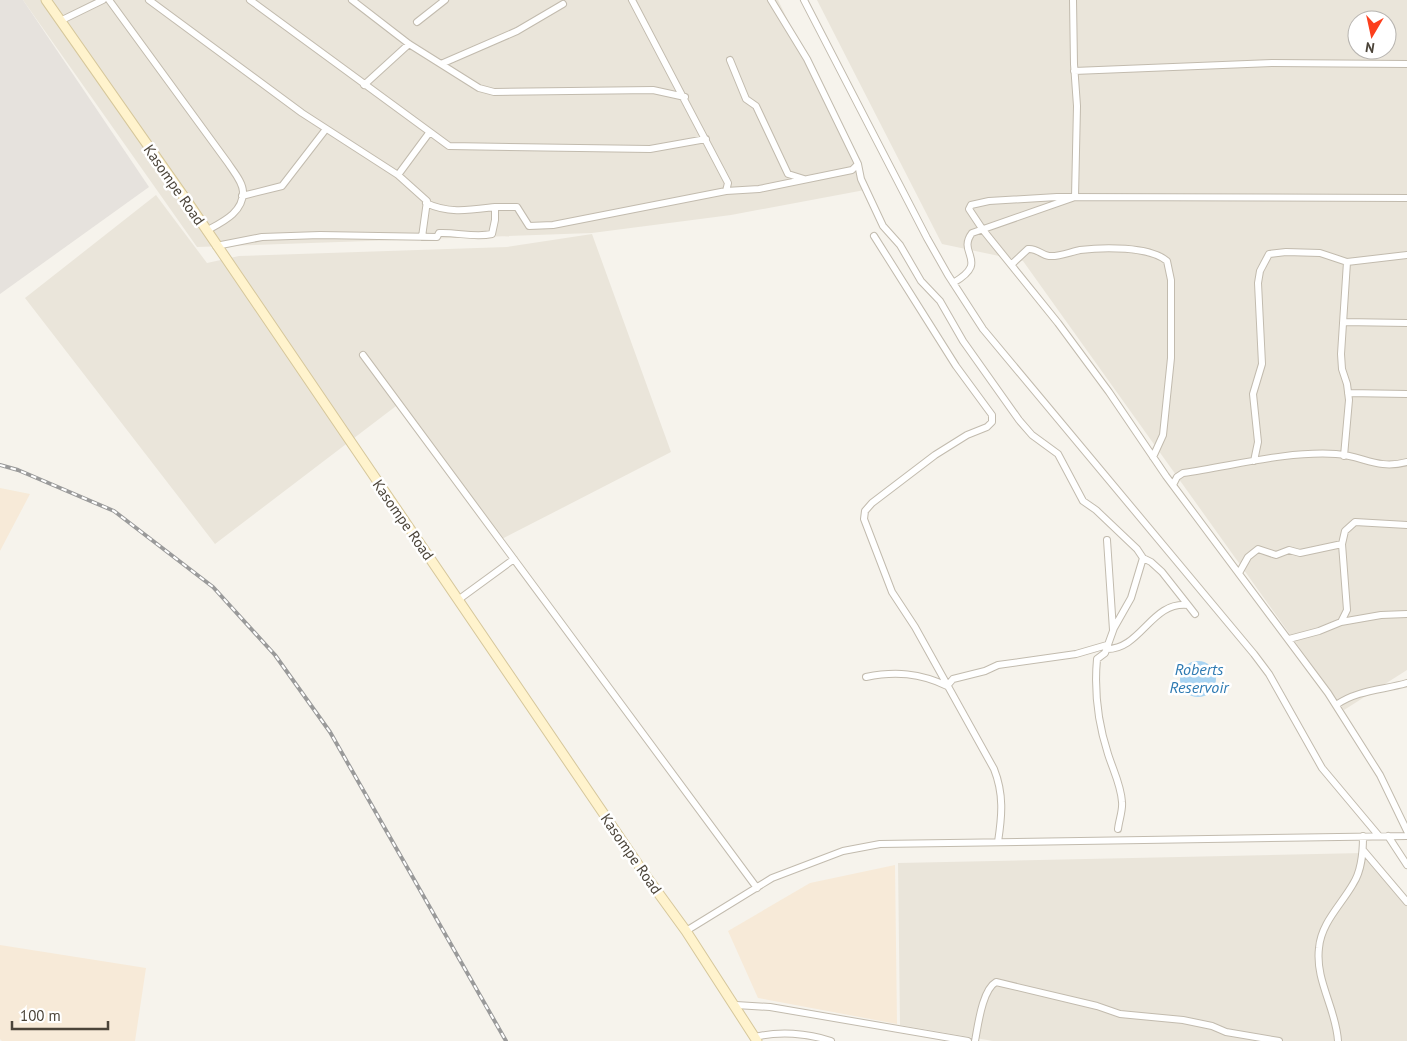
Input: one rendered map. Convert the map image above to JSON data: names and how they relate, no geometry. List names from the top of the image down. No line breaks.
{"streets":{"street":["Kasompe Road"]},"water":["Roberts Reservoir"],"scale_bar":"100 m","north":"bottom"}
